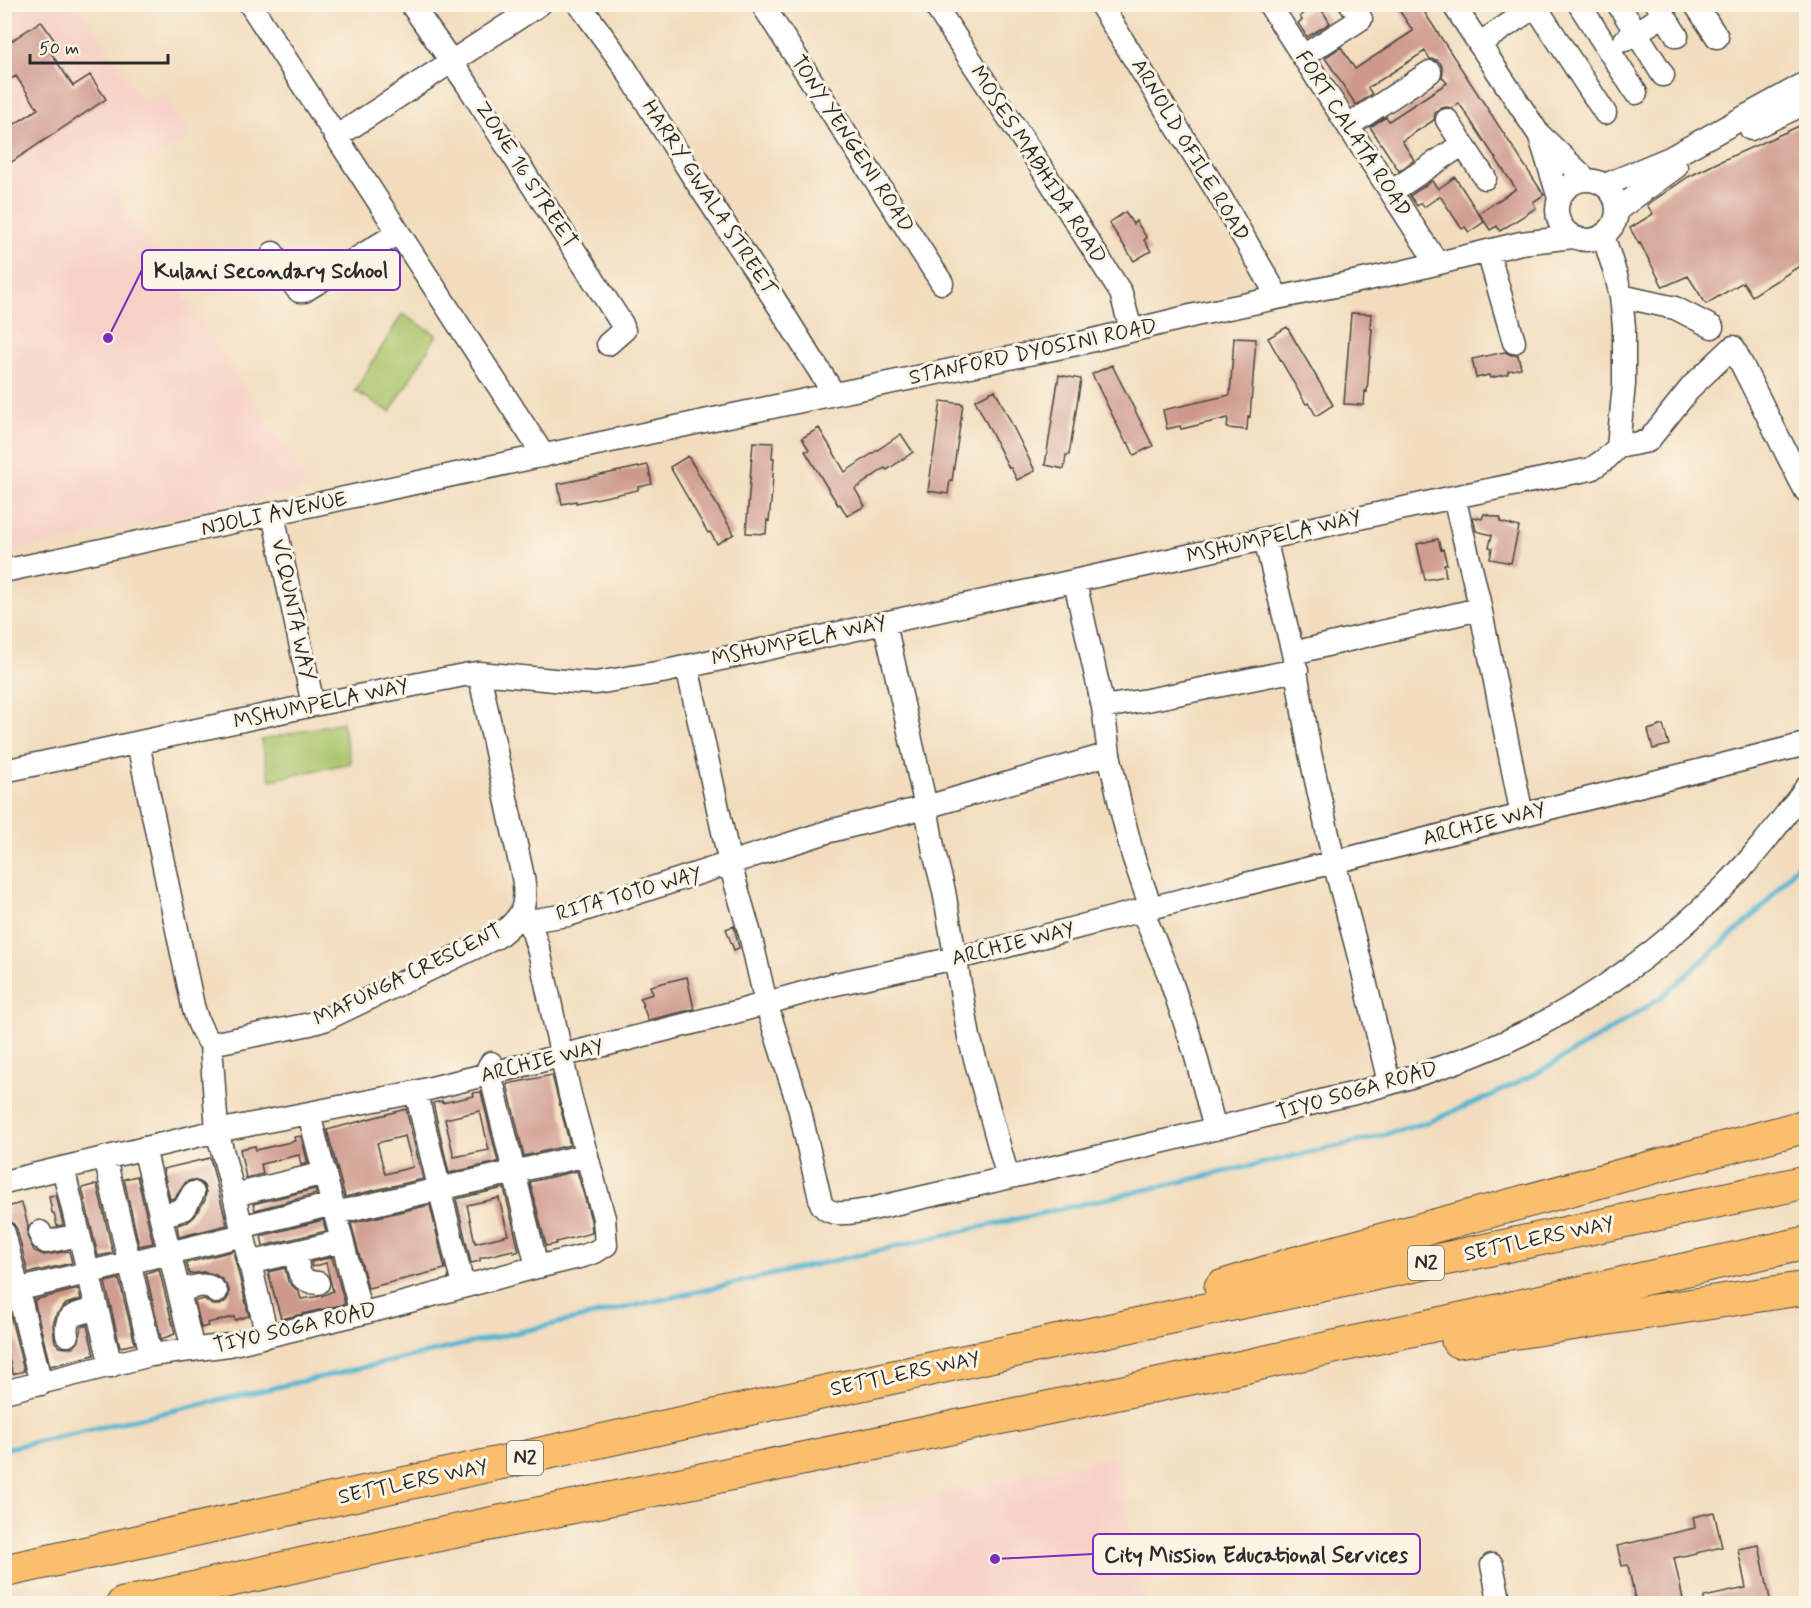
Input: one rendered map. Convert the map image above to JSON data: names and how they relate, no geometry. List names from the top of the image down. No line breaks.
{"streets":{"highway":["SETTLERS WAY","N2"],"street":["FORT CALATA ROAD","TONY YENGENI ROAD","ARNOLD OFILE ROAD","MOSES MABHIDA ROAD","ZONE 16 STREET","HARRY GWALA STREET","STANFORD DYOSINI ROAD","NJOLI AVENUE","MSHUMPELA WAY","VCQUNTA WAY","ARCHIE WAY","RITA TOTO WAY","MAFUNGA CRESCENT","TIYO SOGA ROAD"]},"crossings":[["FORT CALATA ROAD","STANFORD DYOSINI ROAD"],["ARNOLD OFILE ROAD","STANFORD DYOSINI ROAD"],["MOSES MABHIDA ROAD","STANFORD DYOSINI ROAD"],["HARRY GWALA STREET","STANFORD DYOSINI ROAD"],["STANFORD DYOSINI ROAD","NJOLI AVENUE"],["NJOLI AVENUE","VCQUNTA WAY"],["MSHUMPELA WAY","VCQUNTA WAY"],["MSHUMPELA WAY","MAFUNGA CRESCENT"],["ARCHIE WAY","TIYO SOGA ROAD"],["RITA TOTO WAY","MAFUNGA CRESCENT"]],"places":["Kulani Secondary School","City Mission Educational Services"],"scale_bar":"50 m"}
